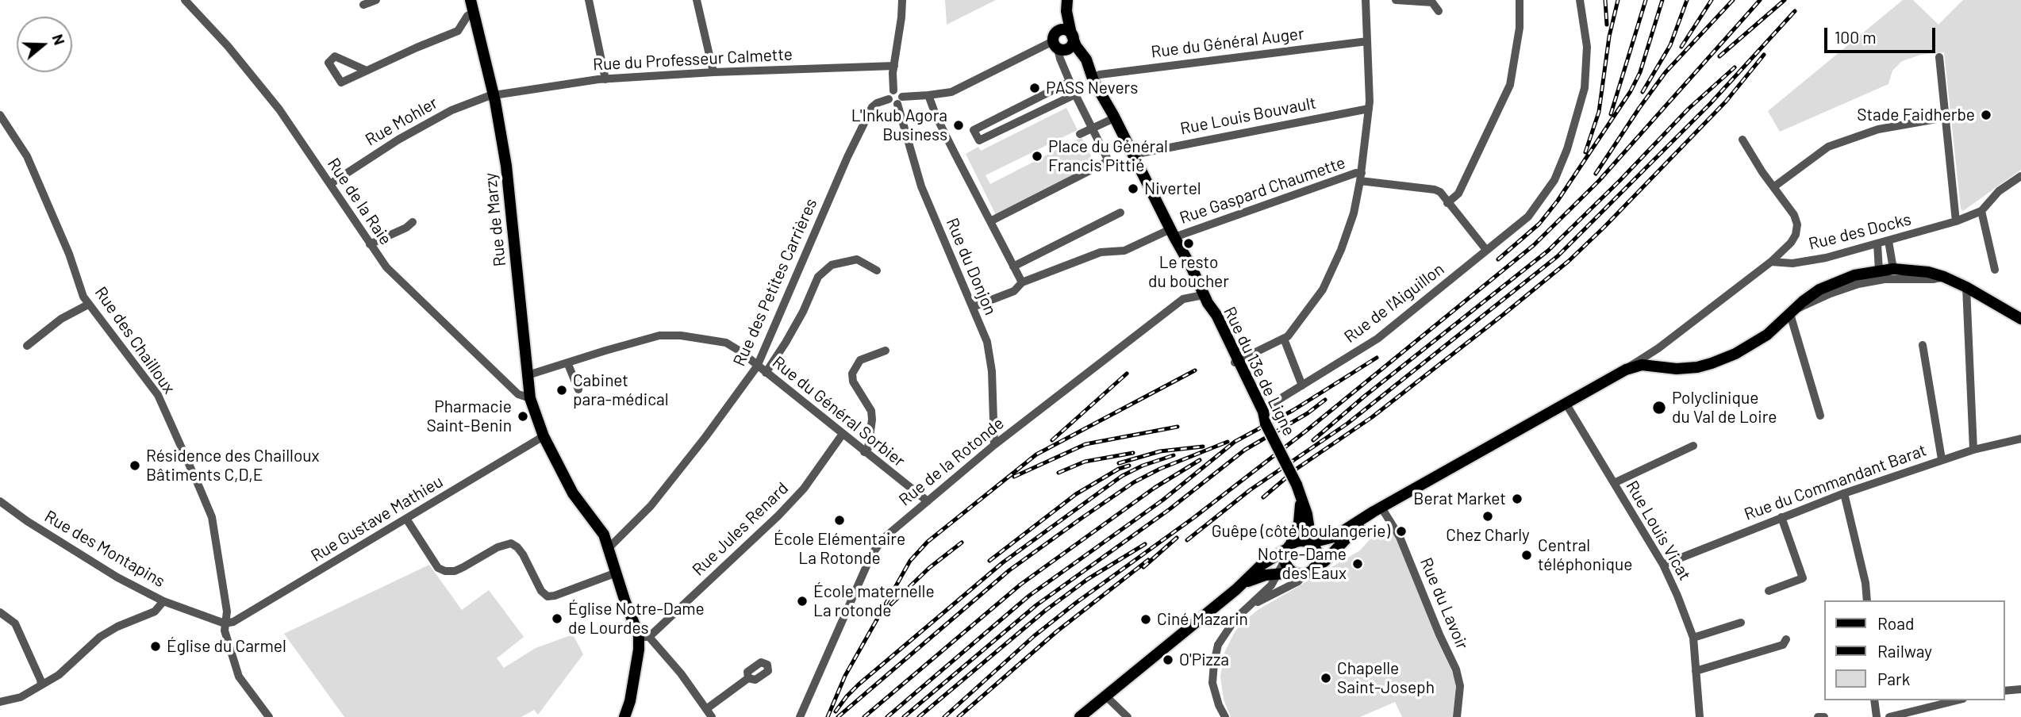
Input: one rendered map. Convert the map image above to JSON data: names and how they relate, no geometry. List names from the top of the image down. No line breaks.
{"streets":{"main road":["Rue de Marzy","Rue du 13e de Ligne"],"street":["Rue du Général Auger","Rue du Professeur Calmette","Rue Louis Bouvault","Rue Mohler","Rue Gaspard Chaumette","Rue de la Raie","Rue des Docks","Rue du Donjon","Rue des Petites Carrières","Rue de l'Aiguillon","Rue des Chailloux","Rue du Général Sorbier","Rue de la Rotonde","Rue du Commandant Barat","Rue Gustave Mathieu","Rue Jules Renard","Rue Louis Vicat","Rue des Montapins","Rue du Lavoir"]},"crossings":[["Rue du Général Auger","Rue du 13e de Ligne"],["Rue du Professeur Calmette","Rue Mohler"],["Rue du Professeur Calmette","Rue de Marzy"],["Rue Louis Bouvault","Rue du 13e de Ligne"],["Rue Mohler","Rue de la Raie"],["Rue Mohler","Rue de Marzy"],["Rue Gaspard Chaumette","Rue du Donjon"],["Rue Gaspard Chaumette","Rue du 13e de Ligne"],["Rue de la Raie","Rue de Marzy"],["Rue de Marzy","Rue des Petites Carrières"],["Rue de Marzy","Rue du Général Sorbier"],["Rue de Marzy","Rue Gustave Mathieu"],["Rue de Marzy","Rue Jules Renard"],["Rue du Donjon","Rue des Petites Carrières"],["Rue du Donjon","Rue de la Rotonde"],["Rue des Petites Carrières","Rue du Général Sorbier"],["Rue de l'Aiguillon","Rue du 13e de Ligne"],["Rue des Chailloux","Rue Gustave Mathieu"],["Rue des Chailloux","Rue des Montapins"],["Rue du 13e de Ligne","Rue de la Rotonde"],["Rue du Général Sorbier","Rue de la Rotonde"],["Rue du Général Sorbier","Rue Jules Renard"],["Rue du Commandant Barat","Rue Louis Vicat"],["Rue Gustave Mathieu","Rue des Montapins"]],"places":["PASS Nevers","Stade Faidherbe","L'Inkub Agora Business","Place du Général Francis Pittié","Nivertel","Le resto du boucher","Cabinet para-médical","Polyclinique du Val de Loire","Pharmacie Saint-Benin","Résidence des Chailloux Bâtiments C,D,E","Berat Market","Chez Charly","École Elémentaire La Rotonde","Guêpe (côté boulangerie)","Central téléphonique","Notre-Dame des Eaux","École maternelle La rotonde","Église Notre-Dame de Lourdes","Ciné Mazarin","Église du Carmel","O'Pizza","Chapelle Saint-Joseph"],"legend":["Road","Railway","Park"],"scale_bar":"100 m","north":"right"}
